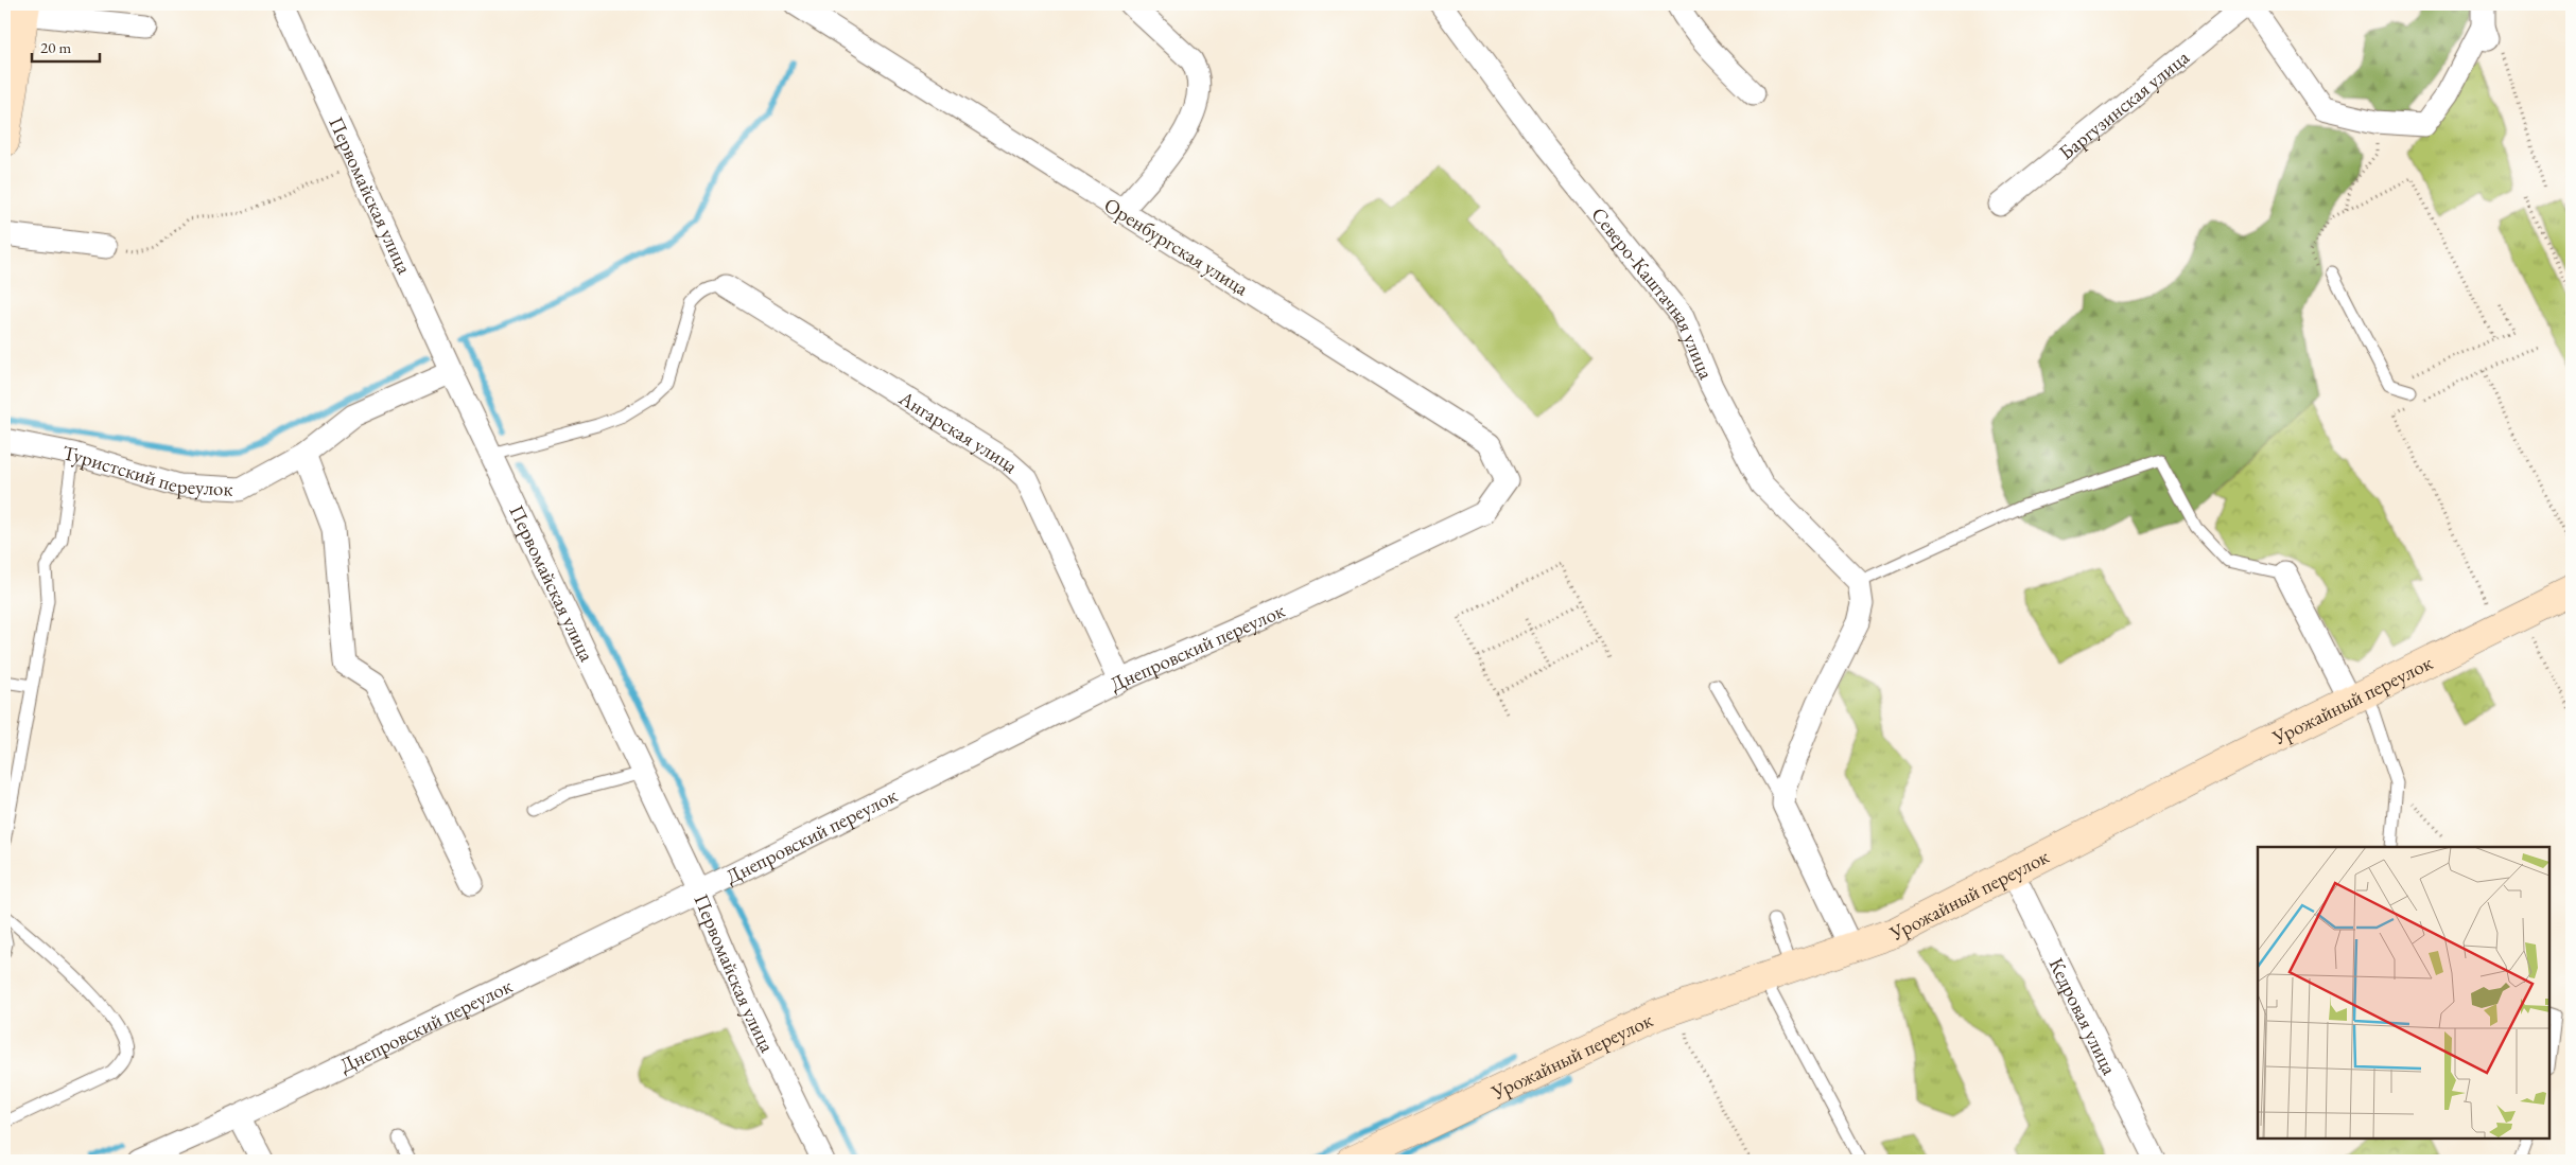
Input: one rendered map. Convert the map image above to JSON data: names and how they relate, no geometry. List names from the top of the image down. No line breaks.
{"streets":{"street":["Баргузинская улица","Первомайская улица","Оренбургская улица","Северо-Каштачная улица","Ангарская улица","Туристский переулок","Днепровский переулок","Урожайный переулок","Кедровая улица"]},"crossings":[["Первомайская улица","Туристский переулок"],["Первомайская улица","Днепровский переулок"],["Оренбургская улица","Днепровский переулок"],["Ангарская улица","Днепровский переулок"],["Урожайный переулок","Кедровая улица"]],"scale_bar":"20 m"}
